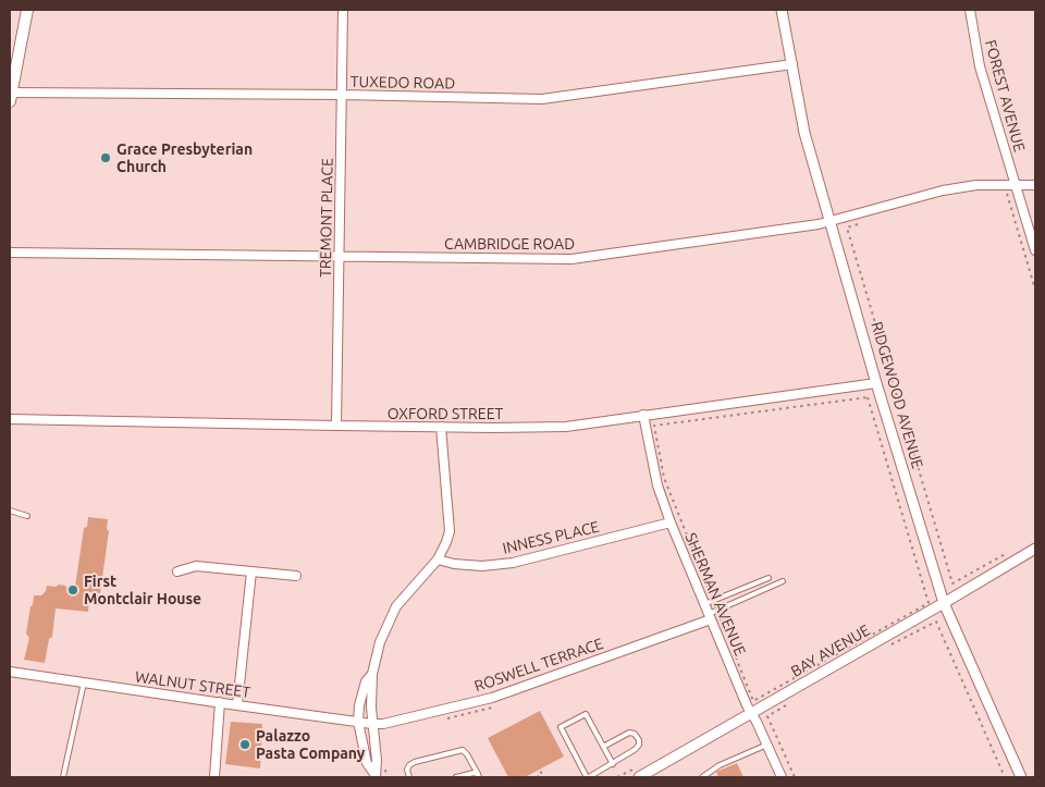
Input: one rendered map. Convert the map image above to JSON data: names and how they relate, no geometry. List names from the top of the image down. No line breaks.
{"streets":{"street":["TUXEDO ROAD","FOREST AVENUE","TREMONT PLACE","CAMBRIDGE ROAD","RIDGEWOOD AVENUE","OXFORD STREET","INNESS PLACE","SHERMAN AVENUE","BAY AVENUE","ROSWELL TERRACE","WALNUT STREET"]},"crossings":[["TUXEDO ROAD","TREMONT PLACE"],["TUXEDO ROAD","RIDGEWOOD AVENUE"],["FOREST AVENUE","CAMBRIDGE ROAD"],["TREMONT PLACE","CAMBRIDGE ROAD"],["TREMONT PLACE","OXFORD STREET"],["CAMBRIDGE ROAD","RIDGEWOOD AVENUE"],["RIDGEWOOD AVENUE","OXFORD STREET"],["RIDGEWOOD AVENUE","BAY AVENUE"],["OXFORD STREET","SHERMAN AVENUE"],["INNESS PLACE","SHERMAN AVENUE"],["SHERMAN AVENUE","BAY AVENUE"],["SHERMAN AVENUE","ROSWELL TERRACE"],["ROSWELL TERRACE","WALNUT STREET"]],"places":["Grace Presbyterian Church","First Montclair House","Palazzo Pasta Company"]}
